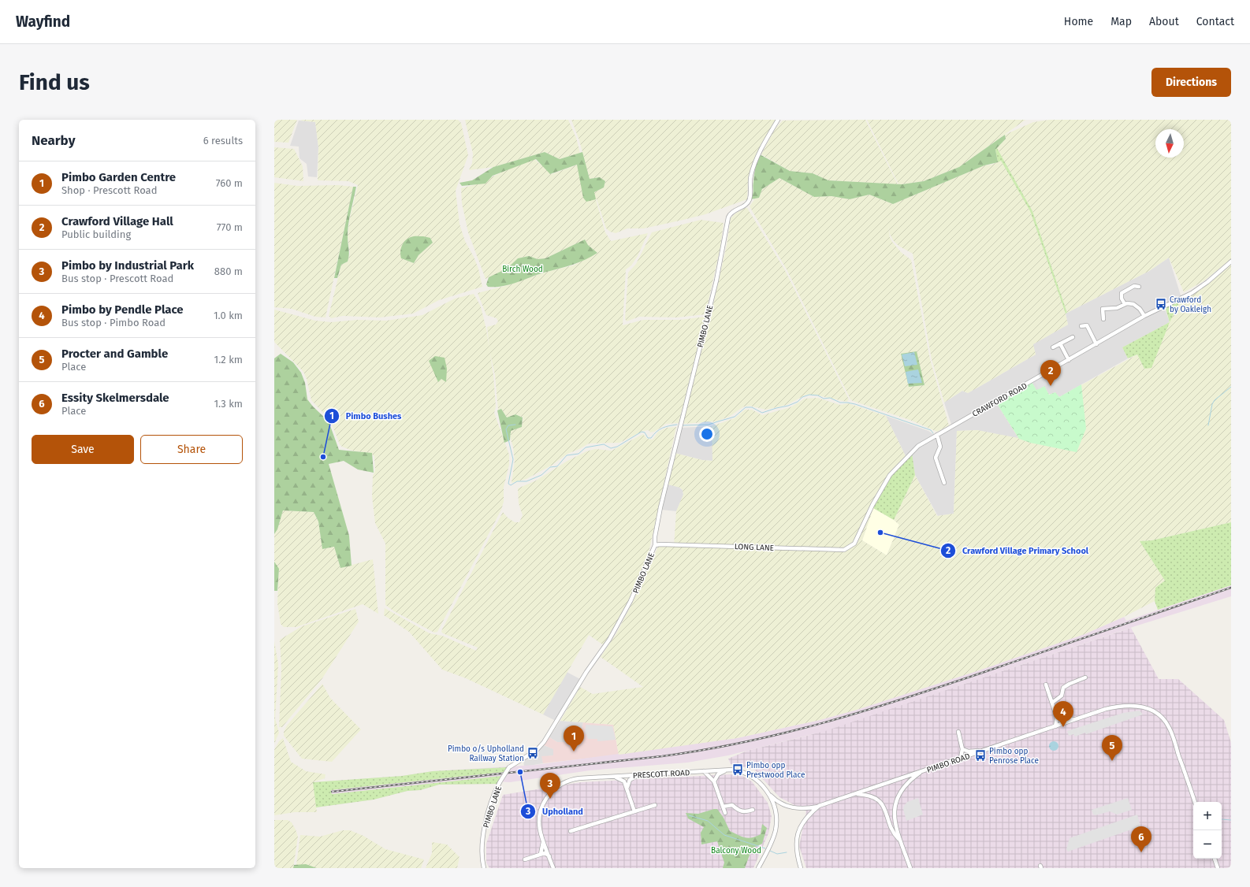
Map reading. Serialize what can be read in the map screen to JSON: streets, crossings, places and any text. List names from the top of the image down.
{
  "streets": {
    "street": [
      "PIMBO LANE",
      "CRAWFORD ROAD",
      "LONG LANE",
      "PIMBO ROAD",
      "PRESCOTT ROAD"
    ]
  },
  "crossings": [
    ["PIMBO LANE", "LONG LANE"],
    ["CRAWFORD ROAD", "LONG LANE"]
  ],
  "parks": ["Birch Wood", "Balcony Wood"],
  "places": {
    "bus stop": [
      "Crawford by Oakleigh",
      "Pimbo o/s Upholland Railway Station",
      "Pimbo opp Penrose Place",
      "Pimbo opp Prestwood Place"
    ],
    "other": ["Pimbo Bushes", "Crawford Village Primary School", "Upholland"]
  },
  "north": "bottom",
  "page": {
    "header": "Wayfind",
    "nav": [
      "Home",
      "Map",
      "About",
      "Contact"
    ],
    "buttons": [
      "Directions",
      ["Save", "Share"]
    ],
    "title": "Find us",
    "heading": ["Nearby", "6 results"],
    "list": [
      {
        "mark": "1",
        "name": "Pimbo Garden Centre",
        "note": "Shop · Prescott Road",
        "value": "760 m"
      },
      {
        "mark": "2",
        "name": "Crawford Village Hall",
        "note": "Public building",
        "value": "770 m"
      },
      {
        "mark": "3",
        "name": "Pimbo by Industrial Park",
        "note": "Bus stop · Prescott Road",
        "value": "880 m"
      },
      {
        "mark": "4",
        "name": "Pimbo by Pendle Place",
        "note": "Bus stop · Pimbo Road",
        "value": "1.0 km"
      },
      {
        "mark": "5",
        "name": "Procter and Gamble",
        "note": "Place",
        "value": "1.2 km"
      },
      {
        "mark": "6",
        "name": "Essity Skelmersdale",
        "note": "Place",
        "value": "1.3 km"
      }
    ],
    "pins": [
      "2",
      "4",
      "1",
      "5",
      "3",
      "6"
    ],
    "map_buttons": ["+", "−"]
  }
}
